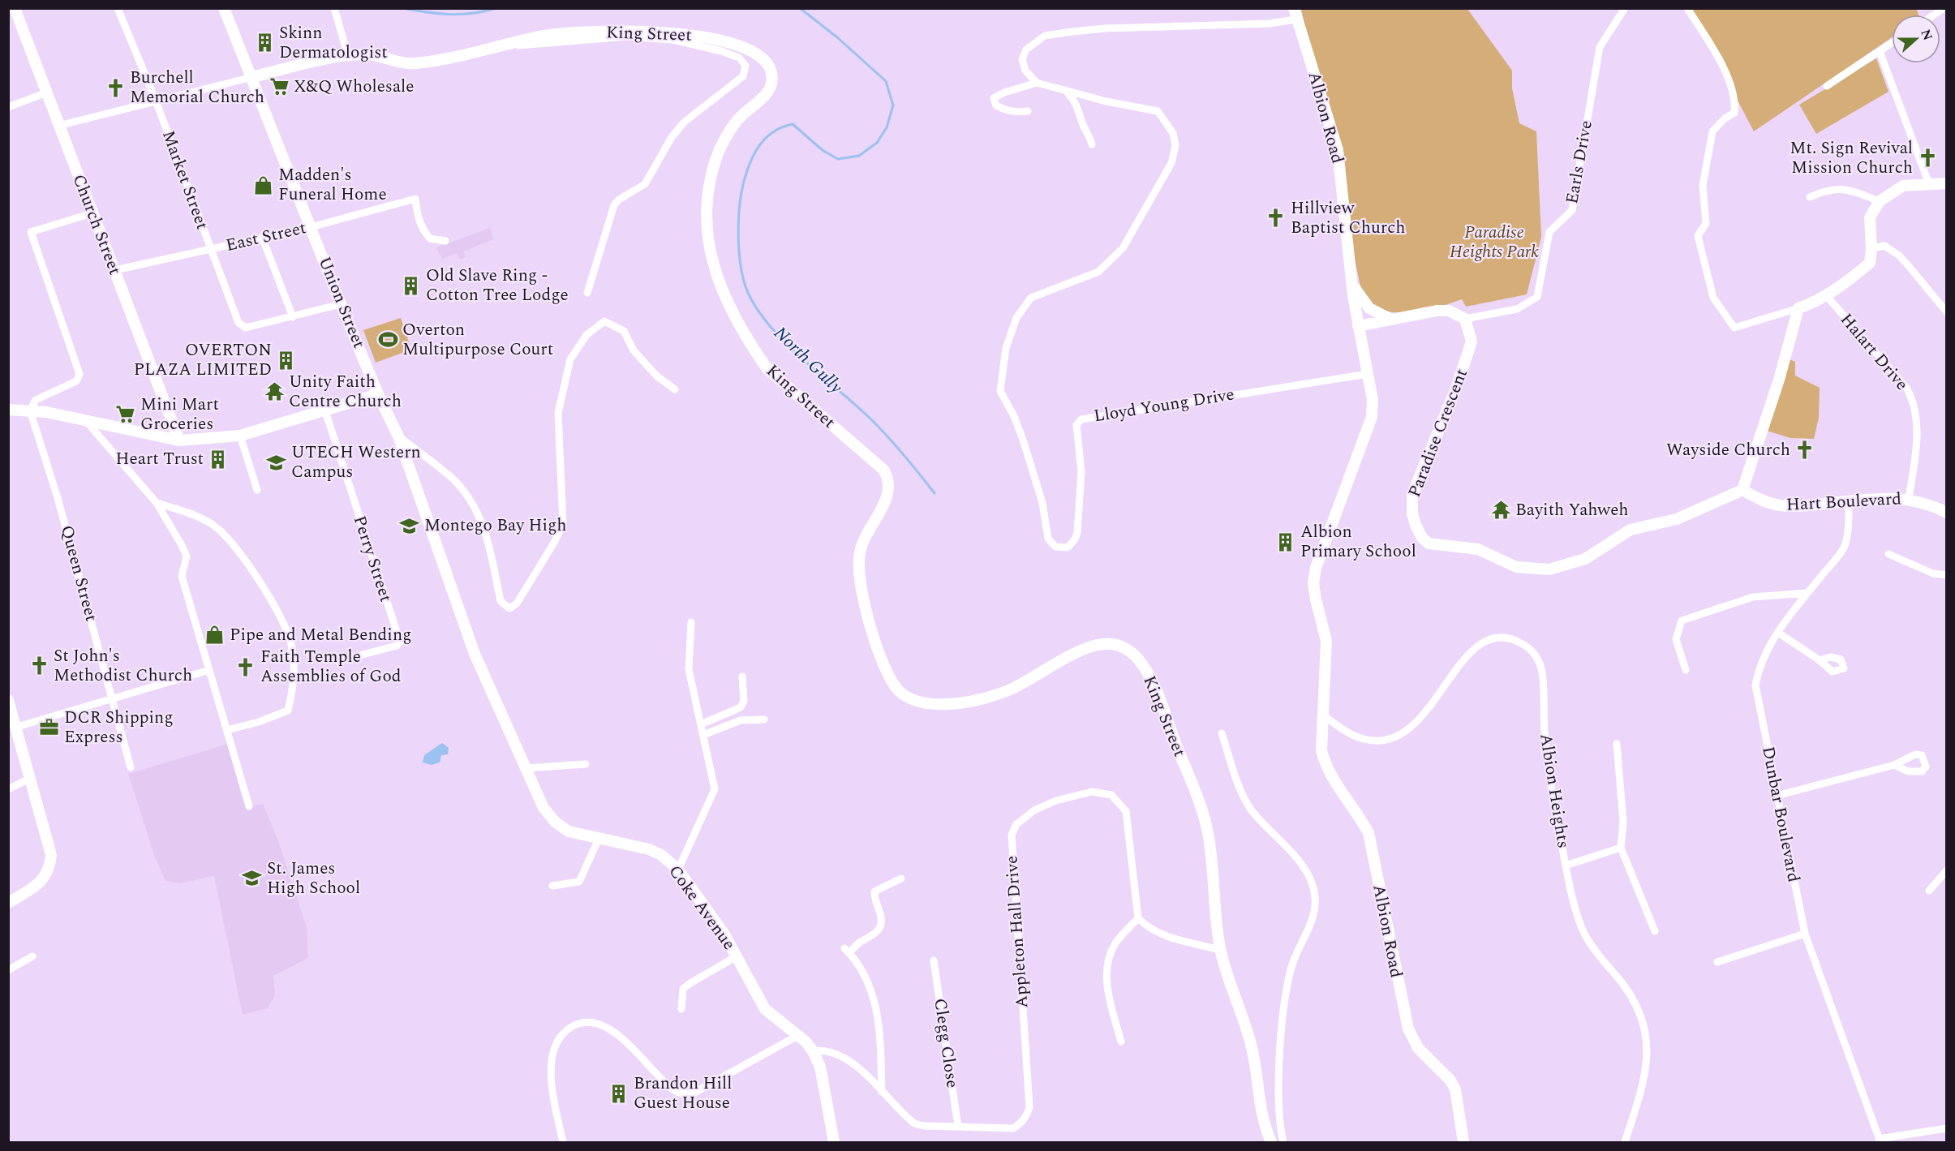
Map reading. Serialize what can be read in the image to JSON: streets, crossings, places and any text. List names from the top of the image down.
{
  "streets": {
    "street": [
      "King Street",
      "Albion Road",
      "Earls Drive",
      "Market Street",
      "Church Street",
      "East Street",
      "Union Street",
      "Halart Drive",
      "Lloyd Young Drive",
      "Paradise Crescent",
      "Hart Boulevard",
      "Perry Street",
      "Queen Street",
      "Albion Heights",
      "Dunbar Boulevard",
      "Coke Avenue",
      "Appleton Hall Drive",
      "Clegg Close"
    ]
  },
  "crossings": [
    ["King Street", "Market Street"],
    ["King Street", "Church Street"],
    ["King Street", "Union Street"],
    ["Albion Road", "Lloyd Young Drive"],
    ["Albion Road", "Albion Heights"],
    ["Earls Drive", "Paradise Crescent"],
    ["Market Street", "East Street"],
    ["Church Street", "East Street"],
    ["East Street", "Union Street"],
    ["Union Street", "Coke Avenue"],
    ["Halart Drive", "Hart Boulevard"],
    ["Paradise Crescent", "Hart Boulevard"],
    ["Hart Boulevard", "Dunbar Boulevard"],
    ["Coke Avenue", "Appleton Hall Drive"],
    ["Appleton Hall Drive", "Clegg Close"]
  ],
  "water": ["North Gully"],
  "parks": ["Paradise Heights Park"],
  "places": {
    "building": [
      "Skinn Dermatologist",
      "Old Slave Ring - Cotton Tree Lodge",
      "OVERTON PLAZA LIMITED",
      "Heart Trust",
      "Albion Primary School",
      "Brandon Hill Guest House"
    ],
    "supermarket": ["X&Q Wholesale", "Mini Mart Groceries"],
    "church": [
      "Burchell Memorial Church",
      "Mt. Sign Revival Mission Church",
      "Hillview Baptist Church",
      "Wayside Church",
      "St John's Methodist Church",
      "Faith Temple Assemblies of God"
    ],
    "shop": ["Madden's Funeral Home", "Pipe and Metal Bending"],
    "sports": ["Overton Multipurpose Court"],
    "temple": ["Unity Faith Centre Church", "Bayith Yahweh"],
    "school or university": ["UTECH Western Campus", "Montego Bay High", "St. James High School"],
    "office": ["DCR Shipping Express"]
  },
  "north": "right"
}
